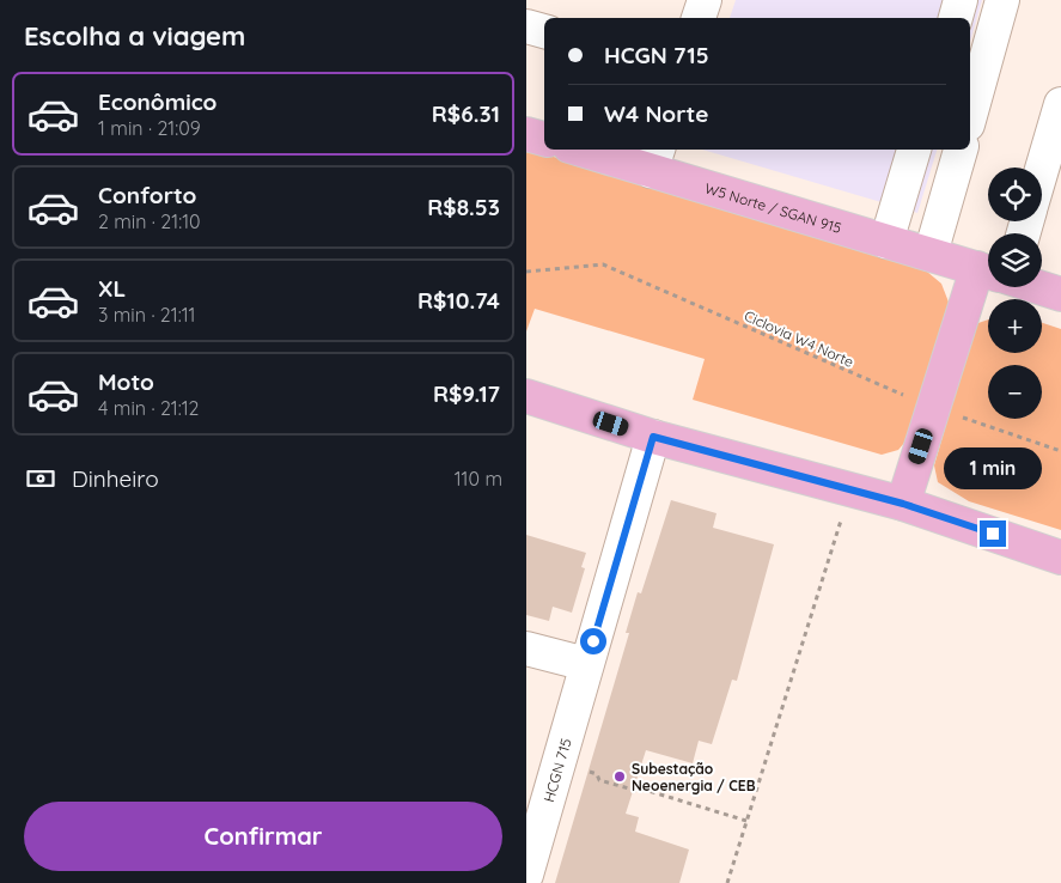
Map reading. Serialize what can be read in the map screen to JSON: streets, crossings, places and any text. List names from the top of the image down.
{
  "streets": {
    "main road": ["W5 Norte / SGAN 915"],
    "street": ["HCGN 715"],
    "path": ["Ciclovia W4 Norte"]
  },
  "places": ["Subestação Neoenergia / CEB"],
  "page": {
    "heading": "Escolha a viagem",
    "banner": ["HCGN 715", "W4 Norte"],
    "list": [
      {
        "name": "Econômico",
        "note": "1 min · 21:09",
        "value": "R$6.31"
      },
      {
        "name": "Conforto",
        "note": "2 min · 21:10",
        "value": "R$8.53"
      },
      {
        "name": "XL",
        "note": "3 min · 21:11",
        "value": "R$10.74"
      },
      {
        "name": "Moto",
        "note": "4 min · 21:12",
        "value": "R$9.17"
      }
    ],
    "map_buttons": ["+", "−"],
    "pay": ["Dinheiro", "110 m"],
    "bubble": "1 min",
    "buttons": "Confirmar"
  }
}
